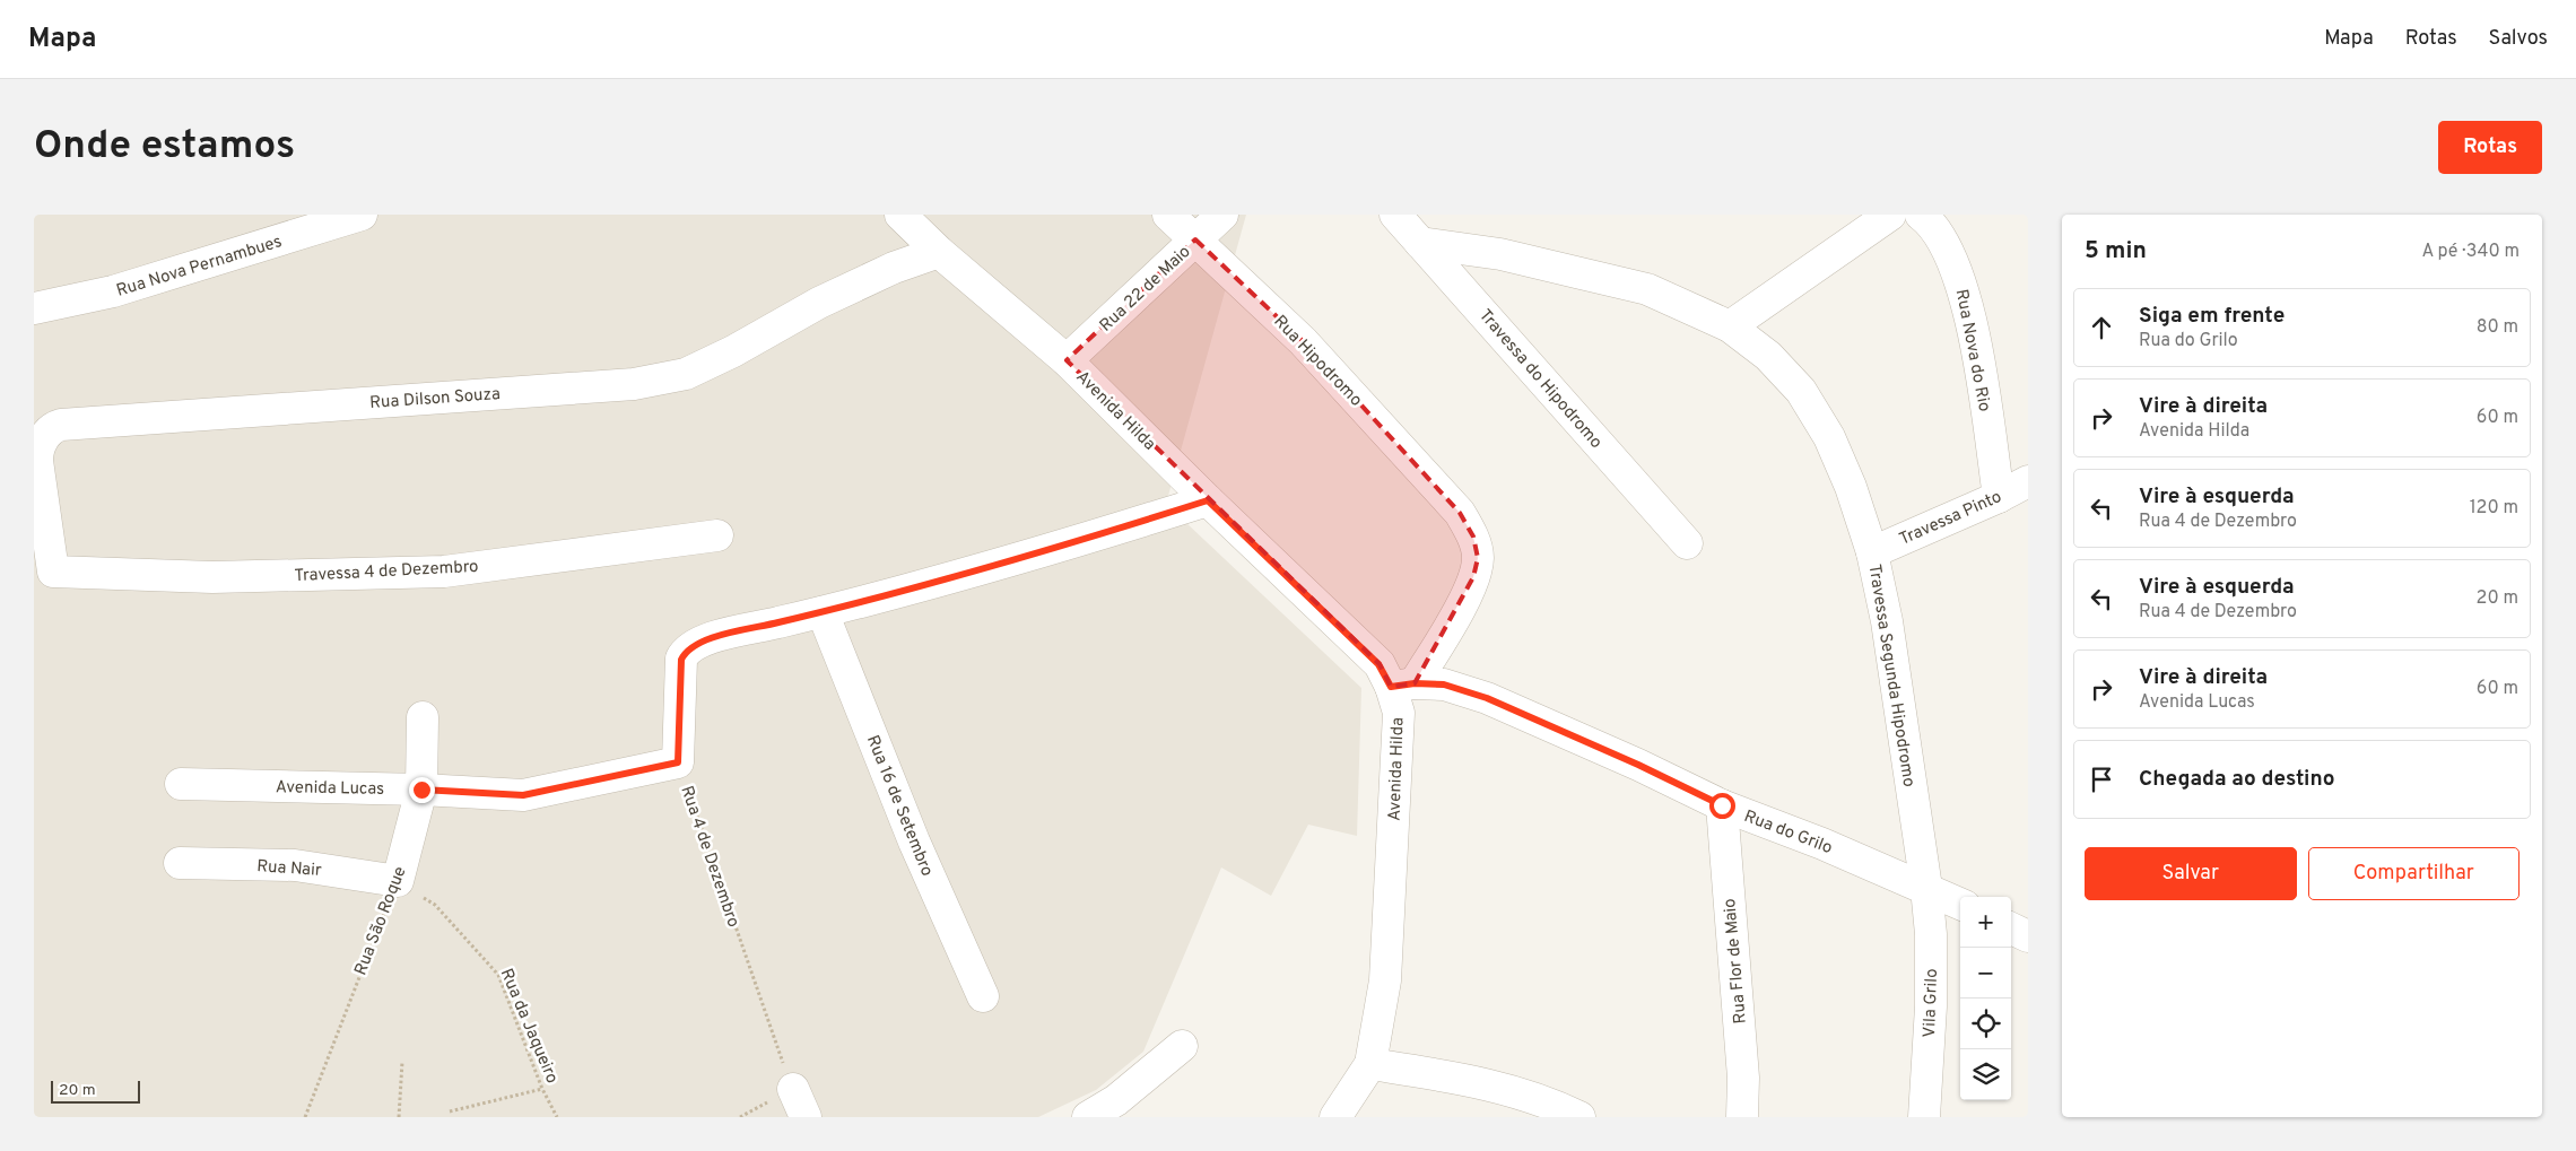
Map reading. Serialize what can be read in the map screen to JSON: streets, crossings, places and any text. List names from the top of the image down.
{
  "streets": {
    "street": [
      "Rua Nova Pernambues",
      "Rua 22 de Maio",
      "Rua Nova do Rio",
      "Rua Hipodromo",
      "Travessa do Hipodromo",
      "Rua Dilson Souza",
      "Avenida Hilda",
      "Travessa Pinto",
      "Travessa 4 de Dezembro",
      "Travessa Segunda Hipodromo",
      "Avenida Lucas",
      "Rua 16 de Setembro",
      "Rua do Grilo",
      "Rua 4 de Dezembro",
      "Rua Nair",
      "Rua São Roque",
      "Rua Flor de Maio",
      "Vila Grilo"
    ],
    "path": ["Rua da Jaqueiro"]
  },
  "crossings": [
    ["Rua 22 de Maio", "Rua Hipodromo"],
    ["Rua 22 de Maio", "Avenida Hilda"],
    ["Rua Nova do Rio", "Travessa Pinto"],
    ["Rua Hipodromo", "Avenida Hilda"],
    ["Rua Hipodromo", "Rua do Grilo"],
    ["Travessa do Hipodromo", "Travessa Segunda Hipodromo"],
    ["Rua Dilson Souza", "Avenida Hilda"],
    ["Rua Dilson Souza", "Travessa 4 de Dezembro"],
    ["Avenida Hilda", "Rua do Grilo"],
    ["Avenida Hilda", "Rua 4 de Dezembro"],
    ["Travessa Pinto", "Travessa Segunda Hipodromo"],
    ["Travessa Segunda Hipodromo", "Rua do Grilo"],
    ["Travessa Segunda Hipodromo", "Vila Grilo"],
    ["Avenida Lucas", "Rua 4 de Dezembro"],
    ["Avenida Lucas", "Rua São Roque"],
    ["Rua 16 de Setembro", "Rua 4 de Dezembro"],
    ["Rua do Grilo", "Rua Flor de Maio"],
    ["Rua do Grilo", "Vila Grilo"],
    ["Rua Nair", "Rua São Roque"],
    ["Rua Nair", "Rua da Jaqueiro"],
    ["Rua São Roque", "Rua da Jaqueiro"]
  ],
  "scale_bar": "20 m",
  "page": {
    "header": "Mapa",
    "nav": ["Mapa", "Rotas", "Salvos"],
    "buttons": [
      "Rotas",
      ["Salvar", "Compartilhar"]
    ],
    "title": "Onde estamos",
    "heading": ["5 min", "A pé · 340 m"],
    "list": [
      ["Siga em frente", "Rua do Grilo", "80 m"],
      ["Vire à direita", "Avenida Hilda", "60 m"],
      ["Vire à esquerda", "Rua 4 de Dezembro", "120 m"],
      ["Vire à esquerda", "Rua 4 de Dezembro", "20 m"],
      ["Vire à direita", "Avenida Lucas", "60 m"],
      "Chegada ao destino"
    ],
    "map_buttons": ["+", "−"],
    "scale": "20 m"
  }
}
